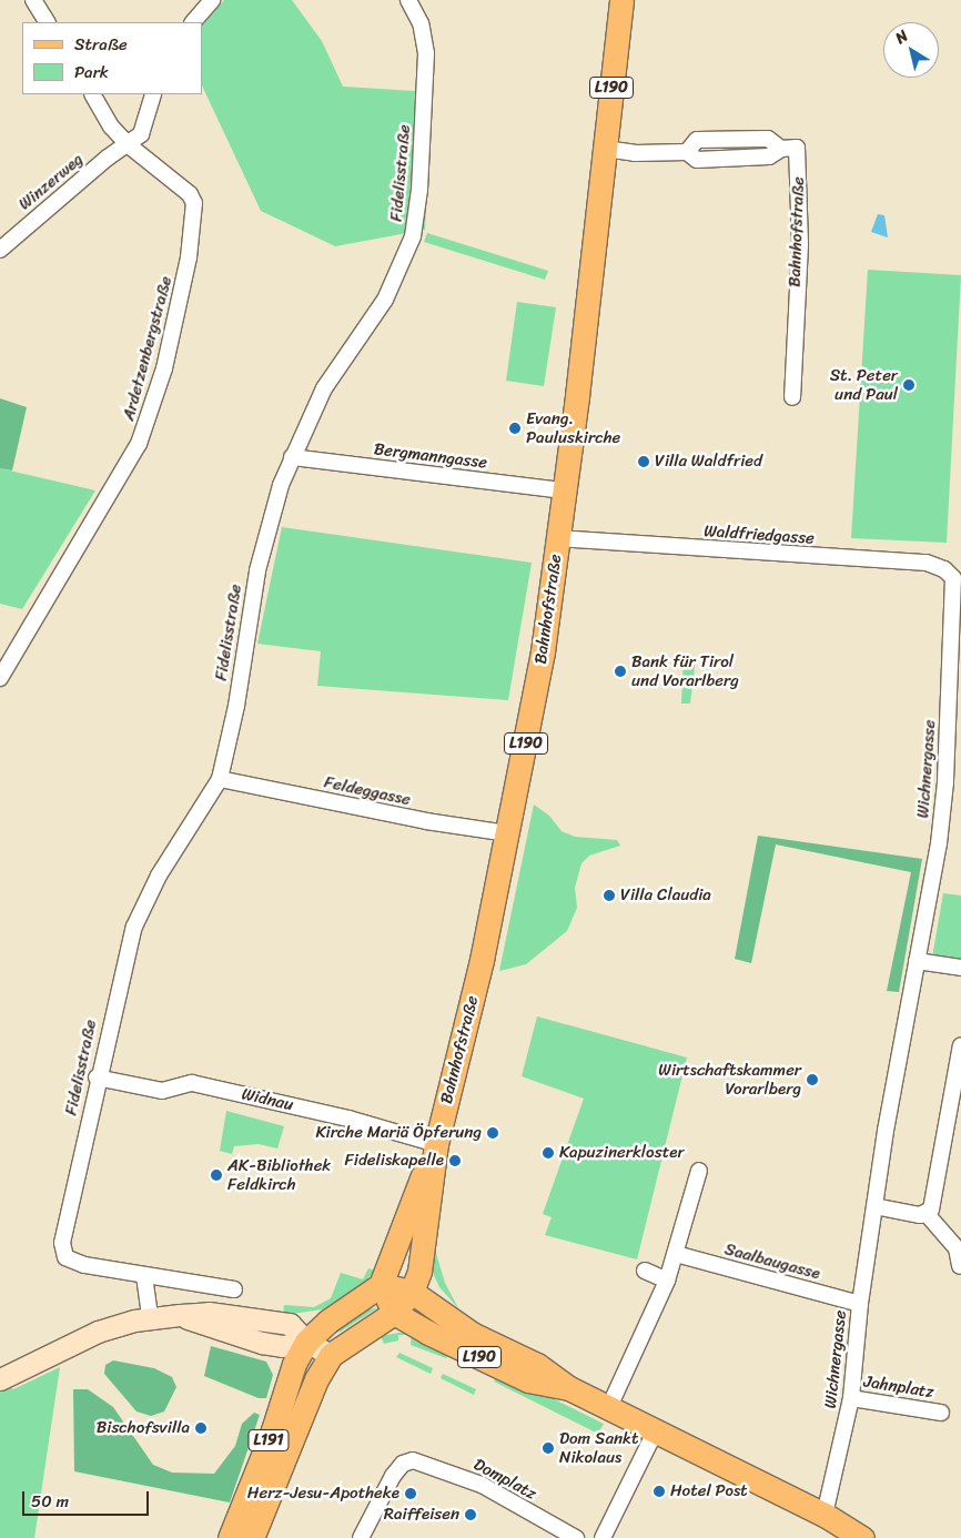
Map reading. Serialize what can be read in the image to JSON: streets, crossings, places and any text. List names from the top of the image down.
{
  "streets": {
    "main road": ["L190", "Bahnhofstraße", "L191"],
    "street": [
      "Fidelisstraße",
      "Winzerweg",
      "Ardetzenbergstraße",
      "Bergmanngasse",
      "Waldfriedgasse",
      "Wichnergasse",
      "Feldeggasse",
      "Widnau",
      "Saalbaugasse",
      "Jahnplatz",
      "Domplatz"
    ]
  },
  "crossings": [
    ["L190", "Bahnhofstraße"],
    ["L190", "Wichnergasse"],
    ["L190", "L191"],
    ["Fidelisstraße", "Bergmanngasse"],
    ["Fidelisstraße", "Feldeggasse"],
    ["Fidelisstraße", "Widnau"],
    ["Winzerweg", "Ardetzenbergstraße"],
    ["Bahnhofstraße", "Bergmanngasse"],
    ["Bahnhofstraße", "Waldfriedgasse"],
    ["Bahnhofstraße", "Feldeggasse"],
    ["Bahnhofstraße", "Widnau"],
    ["Bahnhofstraße", "L191"],
    ["Waldfriedgasse", "Wichnergasse"],
    ["Wichnergasse", "Saalbaugasse"],
    ["Wichnergasse", "Jahnplatz"]
  ],
  "places": [
    "St. Peter und Paul",
    "Evang. Pauluskirche",
    "Villa Waldfried",
    "Bank für Tirol und Vorarlberg",
    "Villa Claudia",
    "Wirtschaftskammer Vorarlberg",
    "Kirche Mariä Öpferung",
    "Kapuzinerkloster",
    "Fideliskapelle",
    "AK-Bibliothek Feldkirch",
    "Bischofsvilla",
    "Dom Sankt Nikolaus",
    "Hotel Post",
    "Herz-Jesu-Apotheke",
    "Raiffeisen"
  ],
  "legend": ["Straße", "Park"],
  "scale_bar": "50 m",
  "north": "top left"
}
